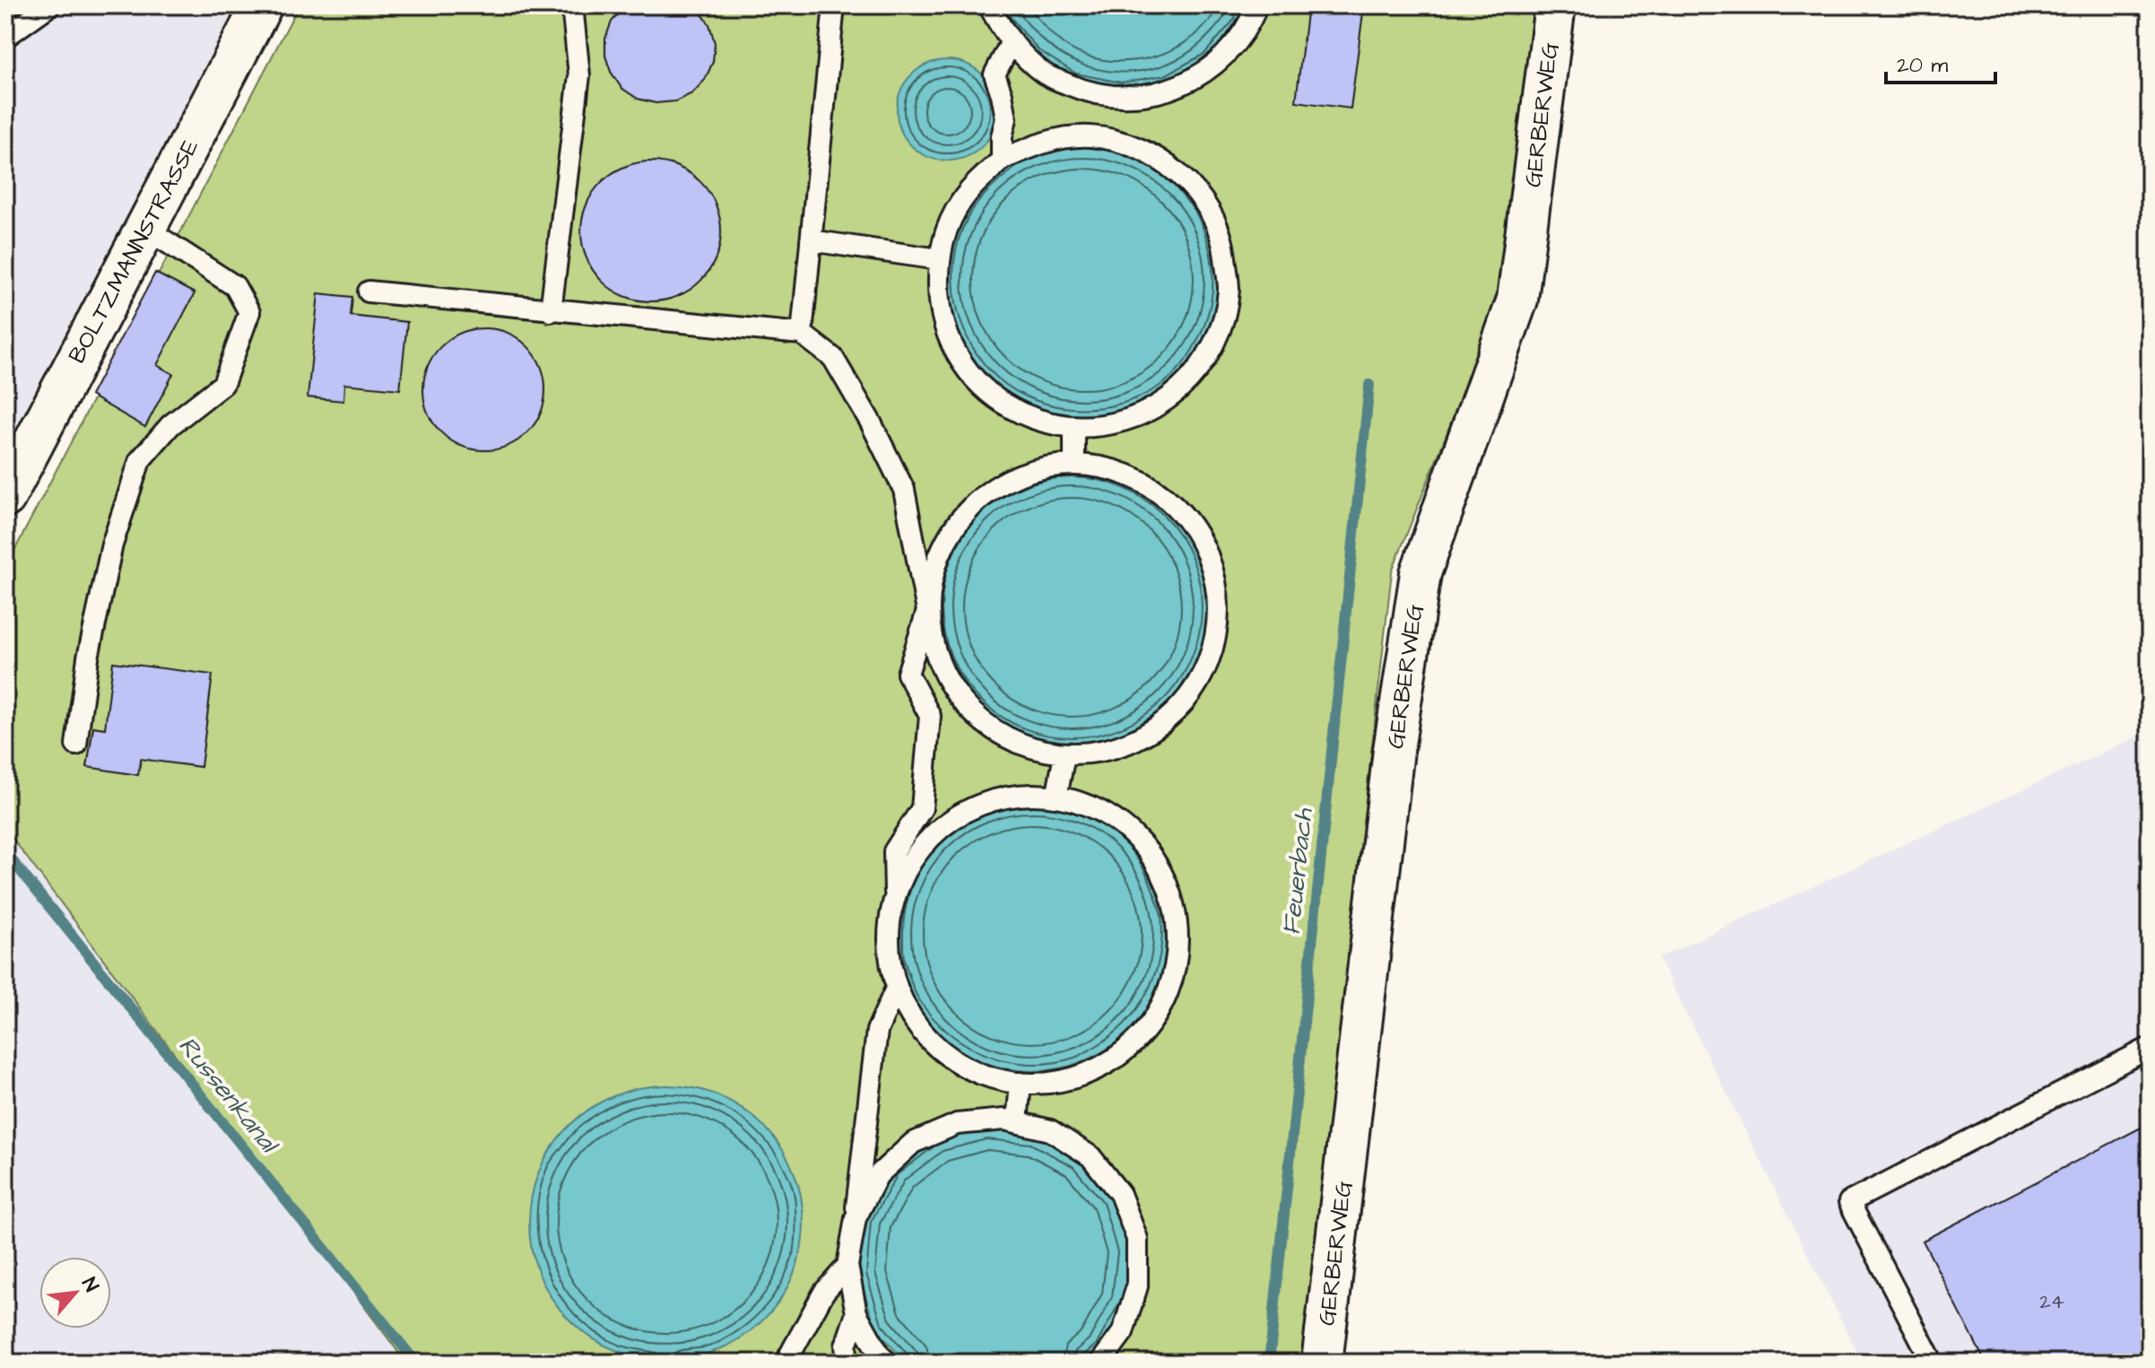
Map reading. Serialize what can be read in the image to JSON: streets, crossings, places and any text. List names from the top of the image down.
{
  "streets": {
    "street": ["GERBERWEG", "BOLTZMANNSTRASSE"]
  },
  "water": ["Feuerbach", "Russenkanal"],
  "house_numbers": ["24"],
  "scale_bar": "20 m",
  "north": "top right"
}
